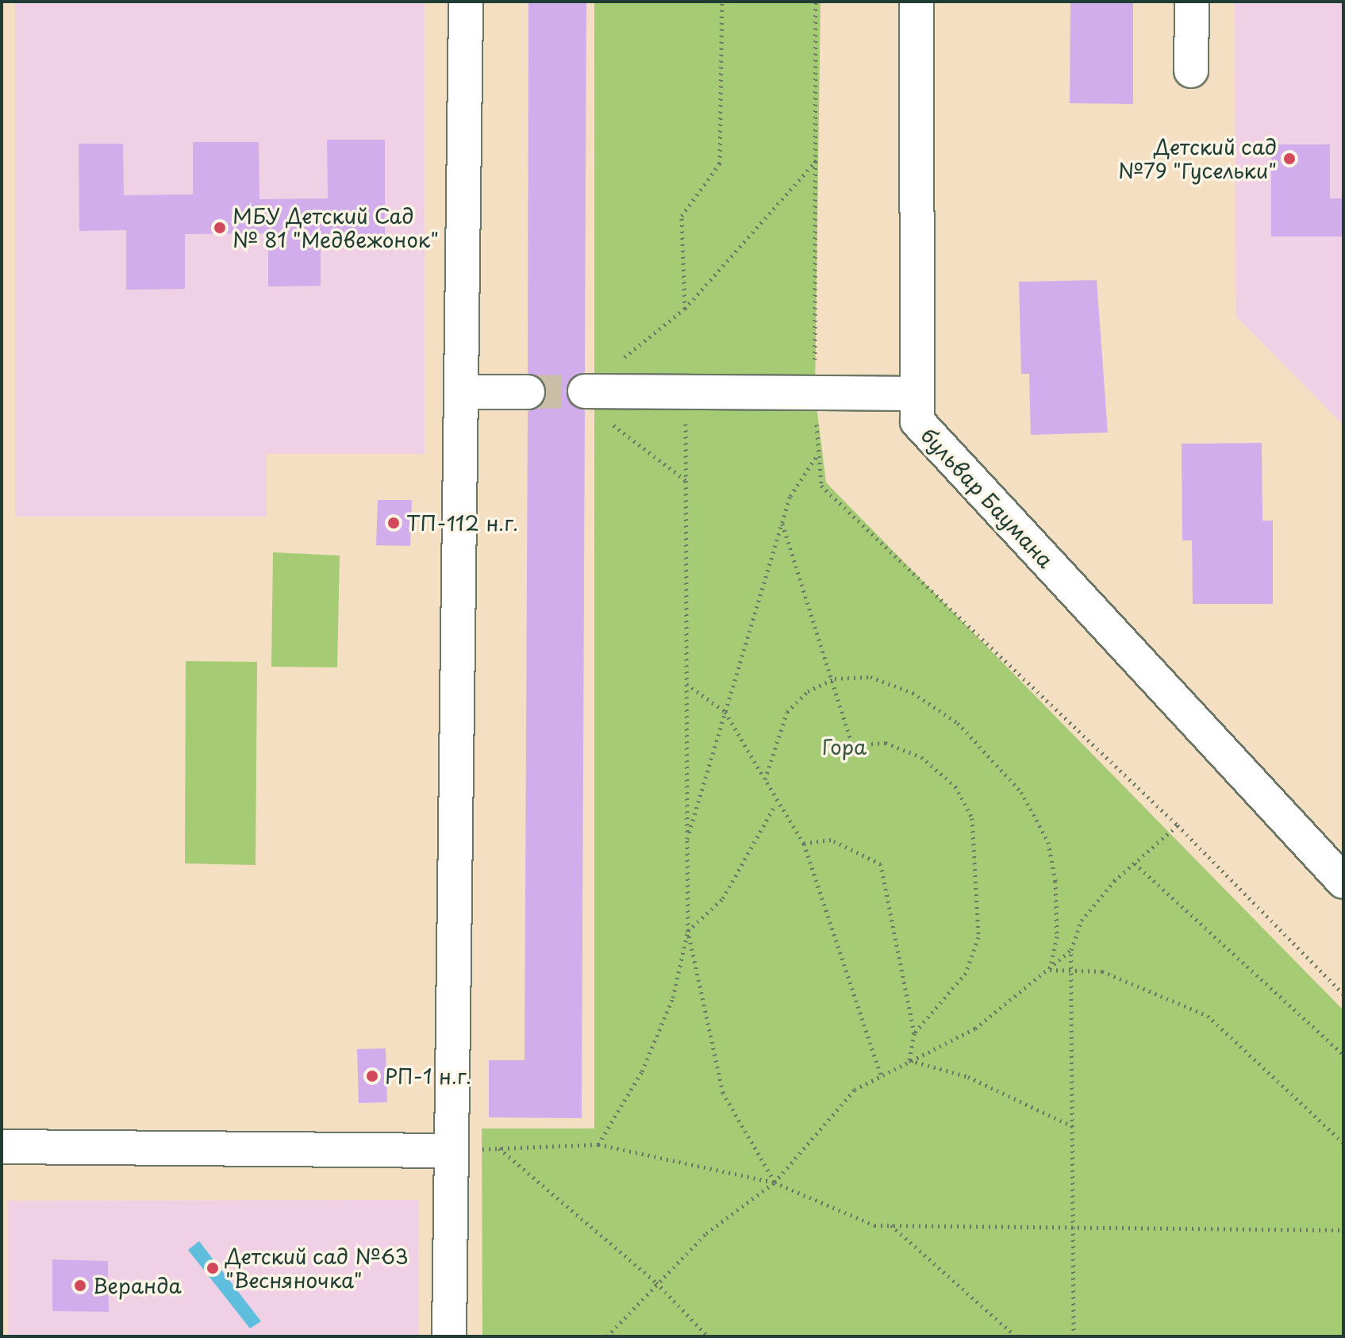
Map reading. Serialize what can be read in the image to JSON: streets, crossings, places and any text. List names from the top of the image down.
{
  "streets": {
    "street": ["бульвар Баумана"]
  },
  "parks": ["Гора"],
  "places": [
    "Детский сад №79 \"Гусельки\"",
    "МБУ Детский Сад № 81 \"Медвежонок\"",
    "ТП-112 н.г.",
    "РП-1 н.г.",
    "Детский сад №63 \"Весняночка\"",
    "Веранда"
  ]
}
